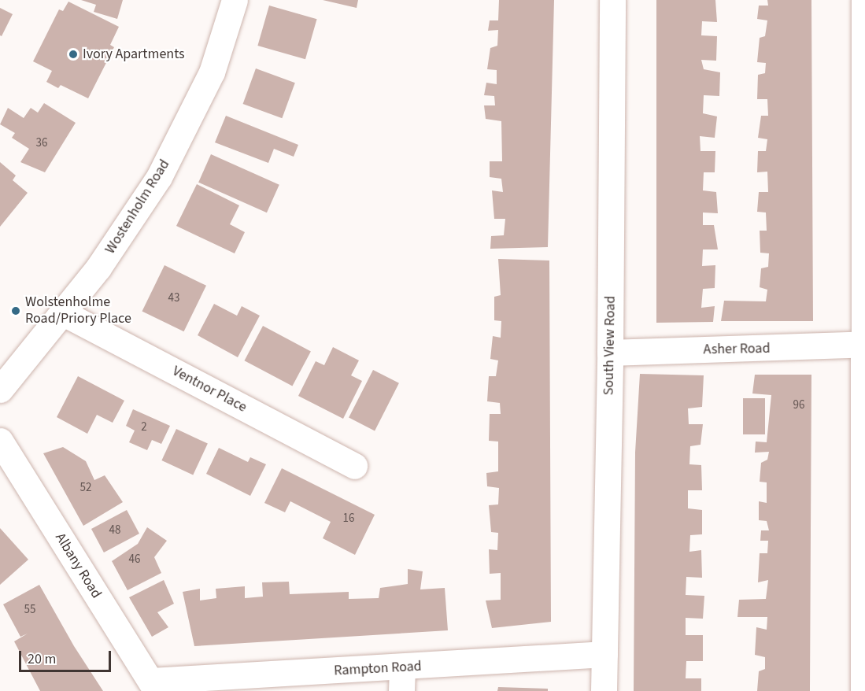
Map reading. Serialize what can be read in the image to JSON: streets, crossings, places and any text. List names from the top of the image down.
{
  "streets": {
    "street": [
      "Wostenholm Road",
      "South View Road",
      "Asher Road",
      "Ventnor Place",
      "Albany Road",
      "Rampton Road"
    ]
  },
  "crossings": [
    ["Wostenholm Road", "Ventnor Place"],
    ["South View Road", "Asher Road"],
    ["South View Road", "Rampton Road"],
    ["Albany Road", "Rampton Road"]
  ],
  "places": ["Ivory Apartments", "Wolstenholme Road/Priory Place"],
  "house_numbers": [
    "36",
    "43",
    "96",
    "2",
    "52",
    "16",
    "48",
    "46",
    "55"
  ],
  "scale_bar": "20 m"
}
